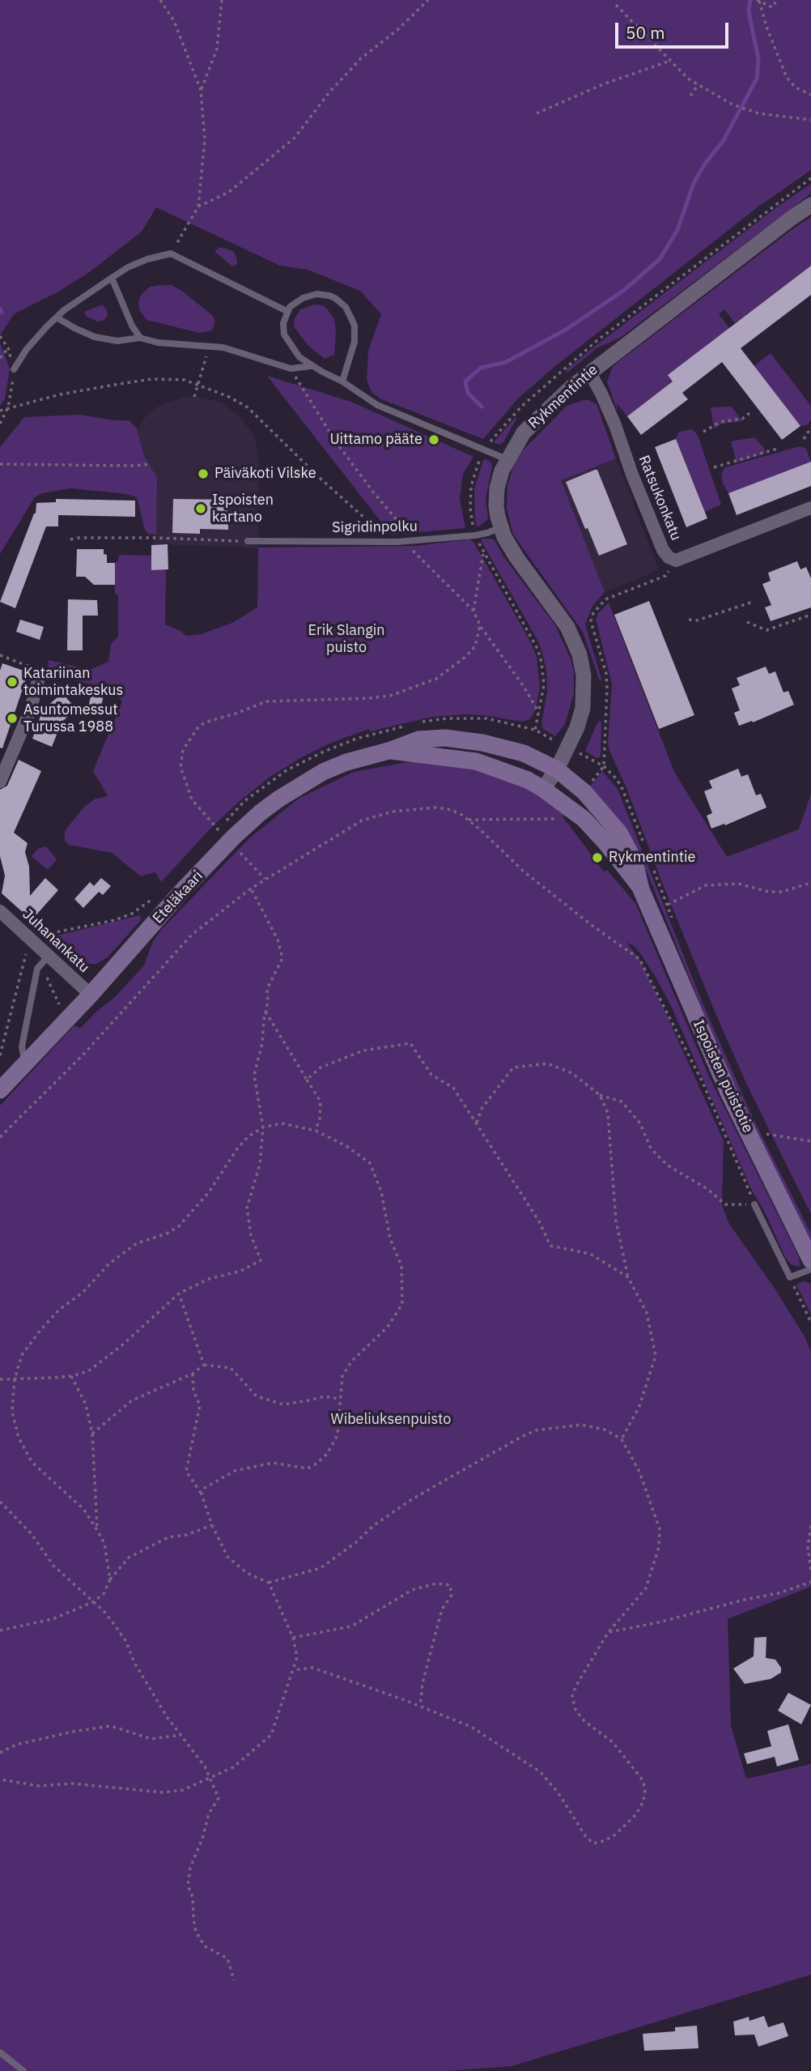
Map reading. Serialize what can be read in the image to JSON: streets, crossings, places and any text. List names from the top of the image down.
{
  "streets": {
    "main road": ["Eteläkaari", "Ispoisten puistotie"],
    "street": ["Rykmentintie", "Ratsukonkatu", "Juhanankatu"],
    "lane": ["Sigridinpolku"]
  },
  "crossings": [
    ["Rykmentintie", "Ratsukonkatu"],
    ["Rykmentintie", "Sigridinpolku"],
    ["Rykmentintie", "Eteläkaari"],
    ["Rykmentintie", "Ispoisten puistotie"],
    ["Eteläkaari", "Juhanankatu"],
    ["Eteläkaari", "Ispoisten puistotie"]
  ],
  "parks": ["Erik Slangin puisto", "Wibeliuksenpuisto"],
  "places": [
    "Uittamo pääte",
    "Päiväkoti Vilske",
    "Ispoisten kartano",
    "Katariinan toimintakeskus",
    "Asuntomessut Turussa 1988",
    "Rykmentintie"
  ],
  "scale_bar": "50 m"
}
